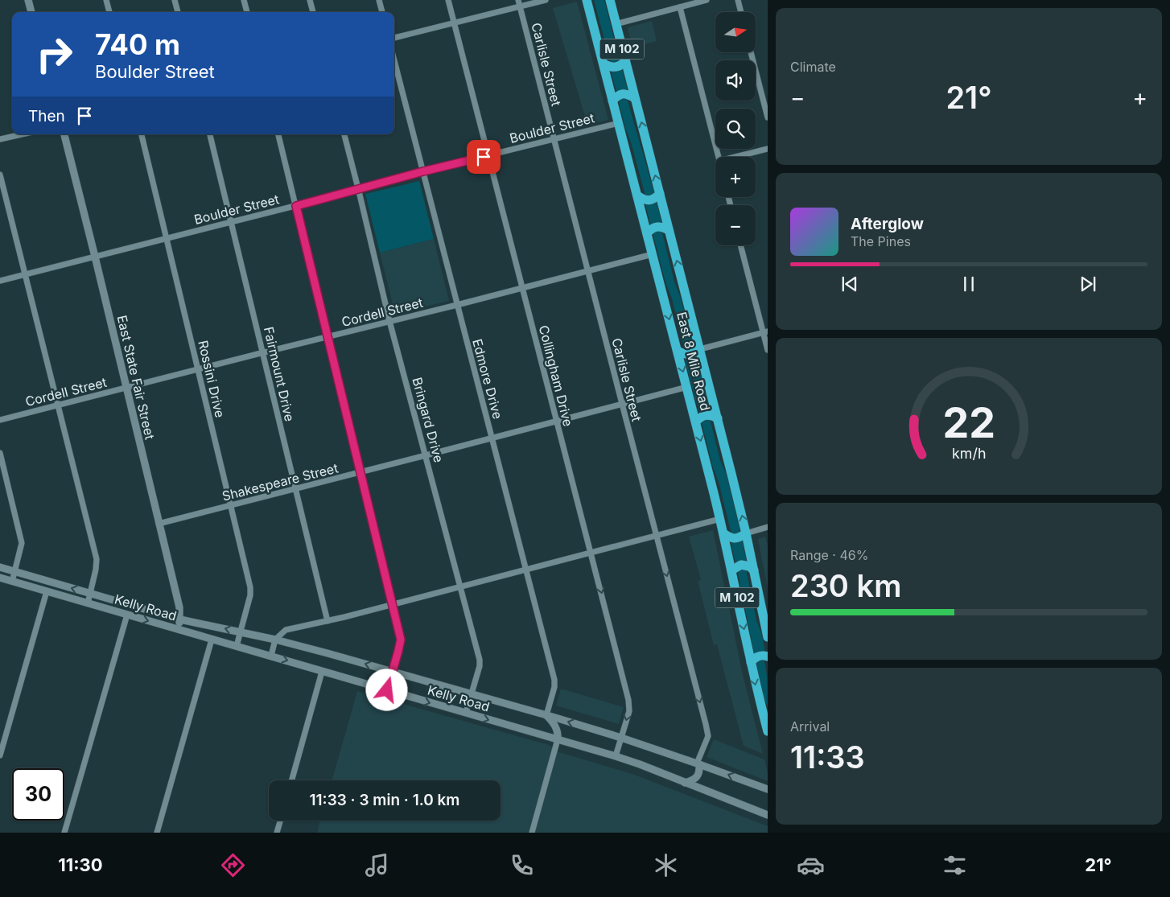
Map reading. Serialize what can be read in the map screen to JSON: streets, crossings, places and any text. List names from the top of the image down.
{
  "streets": {
    "highway": ["M 102", "East 8 Mile Road"],
    "street": [
      "Carlisle Street",
      "Boulder Street",
      "Cordell Street",
      "Fairmount Drive",
      "Collingham Drive",
      "East State Fair Street",
      "Rossini Drive",
      "Edmore Drive",
      "Bringard Drive",
      "Shakespeare Street",
      "Kelly Road"
    ]
  },
  "crossings": [
    ["Carlisle Street", "Boulder Street"],
    ["Carlisle Street", "Cordell Street"],
    ["Carlisle Street", "Shakespeare Street"],
    ["Carlisle Street", "Kelly Road"],
    ["Boulder Street", "East 8 Mile Road"],
    ["Boulder Street", "Fairmount Drive"],
    ["Boulder Street", "Collingham Drive"],
    ["Boulder Street", "East State Fair Street"],
    ["Boulder Street", "Rossini Drive"],
    ["Boulder Street", "Edmore Drive"],
    ["Boulder Street", "Bringard Drive"],
    ["Cordell Street", "East 8 Mile Road"],
    ["Cordell Street", "Fairmount Drive"],
    ["Cordell Street", "Collingham Drive"],
    ["Cordell Street", "East State Fair Street"],
    ["Cordell Street", "Rossini Drive"],
    ["Cordell Street", "Edmore Drive"],
    ["Cordell Street", "Bringard Drive"],
    ["East 8 Mile Road", "Shakespeare Street"],
    ["Fairmount Drive", "Shakespeare Street"],
    ["Collingham Drive", "Shakespeare Street"],
    ["Collingham Drive", "Kelly Road"],
    ["East State Fair Street", "Shakespeare Street"],
    ["East State Fair Street", "Kelly Road"],
    ["Rossini Drive", "Shakespeare Street"],
    ["Rossini Drive", "Kelly Road"],
    ["Edmore Drive", "Shakespeare Street"],
    ["Edmore Drive", "Kelly Road"],
    ["Bringard Drive", "Shakespeare Street"],
    ["Bringard Drive", "Kelly Road"]
  ],
  "north": "right",
  "page": {
    "tile": [
      "Climate",
      ["Range · 46%", "230 km"],
      ["Arrival", "11:33"]
    ],
    "map_buttons": ["+", "−"],
    "turn": ["740 m", "Boulder Street"],
    "heat": ["−", "21°", "+"],
    "then": "Then",
    "song": ["Afterglow", "The Pines"],
    "limit": "30",
    "trip": "11:33 · 3 min · 1.0 km",
    "tabs": ["11:30", "21°"],
    "gauge": ["22", "km/h"]
  }
}
